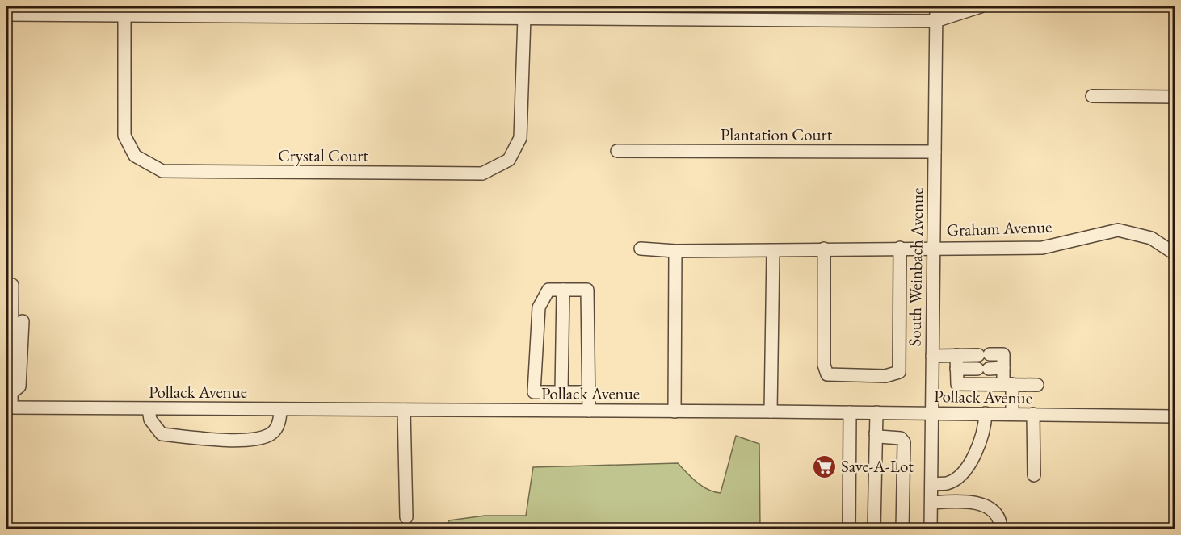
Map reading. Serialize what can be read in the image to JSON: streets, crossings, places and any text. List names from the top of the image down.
{
  "streets": {
    "street": [
      "Plantation Court",
      "Crystal Court",
      "Graham Avenue",
      "South Weinbach Avenue",
      "Pollack Avenue"
    ]
  },
  "crossings": [
    ["Plantation Court", "South Weinbach Avenue"],
    ["Graham Avenue", "South Weinbach Avenue"],
    ["South Weinbach Avenue", "Pollack Avenue"]
  ],
  "places": {
    "supermarket": ["Save-A-Lot"]
  }
}
